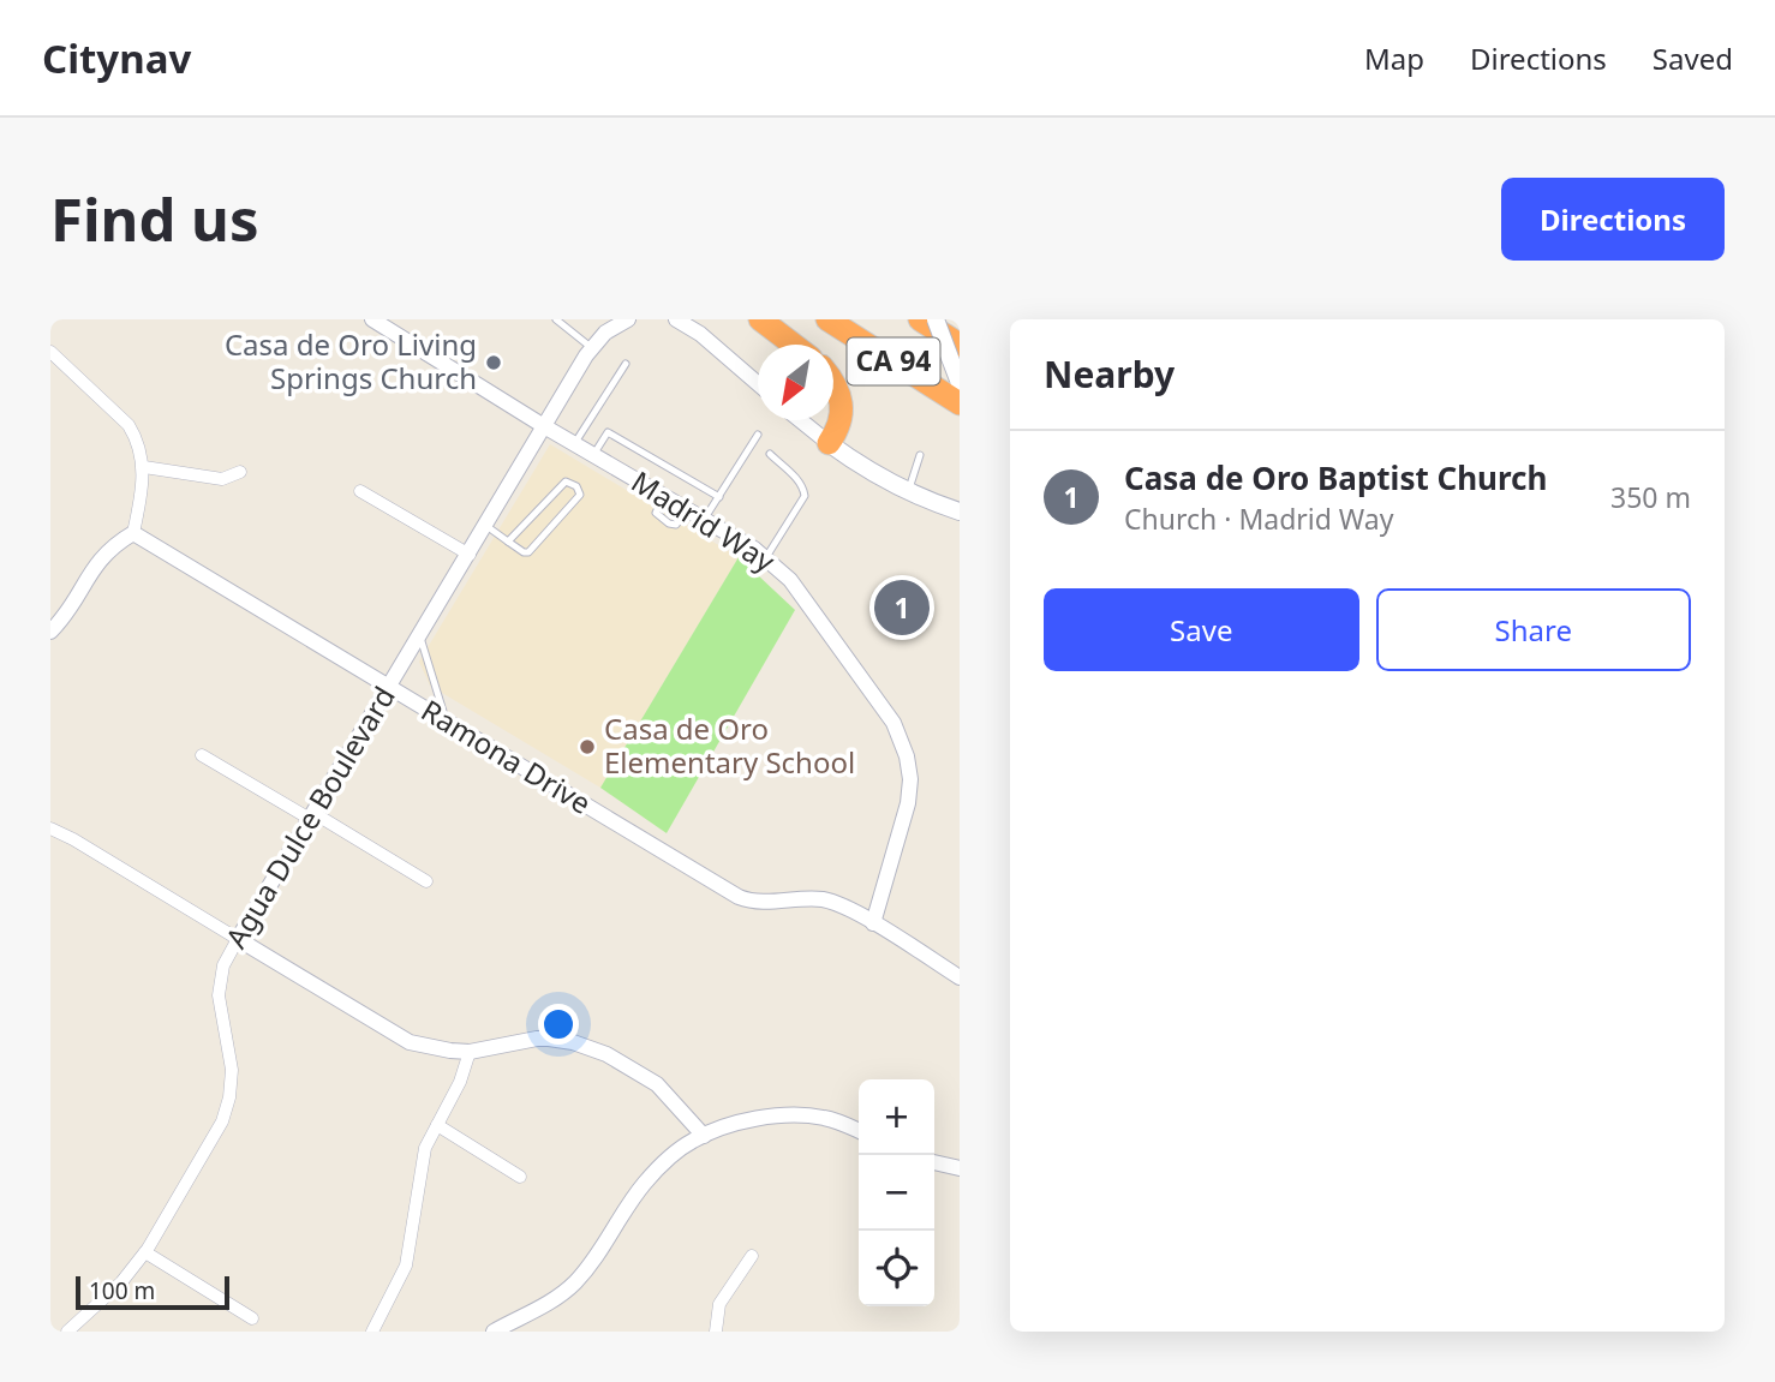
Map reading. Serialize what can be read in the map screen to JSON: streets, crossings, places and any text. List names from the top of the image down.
{
  "streets": {
    "highway": ["CA 94"],
    "street": ["Madrid Way", "Ramona Drive", "Agua Dulce Boulevard"]
  },
  "crossings": [
    ["Madrid Way", "Ramona Drive"],
    ["Madrid Way", "Agua Dulce Boulevard"],
    ["Ramona Drive", "Agua Dulce Boulevard"]
  ],
  "places": ["Casa de Oro Living Springs Church", "Casa de Oro Elementary School"],
  "scale_bar": "100 m",
  "north": "bottom left",
  "page": {
    "header": "Citynav",
    "nav": ["Map", "Directions", "Saved"],
    "buttons": [
      "Directions",
      ["Save", "Share"]
    ],
    "title": "Find us",
    "heading": "Nearby",
    "list": [
      {
        "mark": "1",
        "name": "Casa de Oro Baptist Church",
        "note": "Church · Madrid Way",
        "value": "350 m"
      }
    ],
    "pins": "1",
    "map_buttons": ["+", "−"],
    "scale": "100 m"
  }
}
